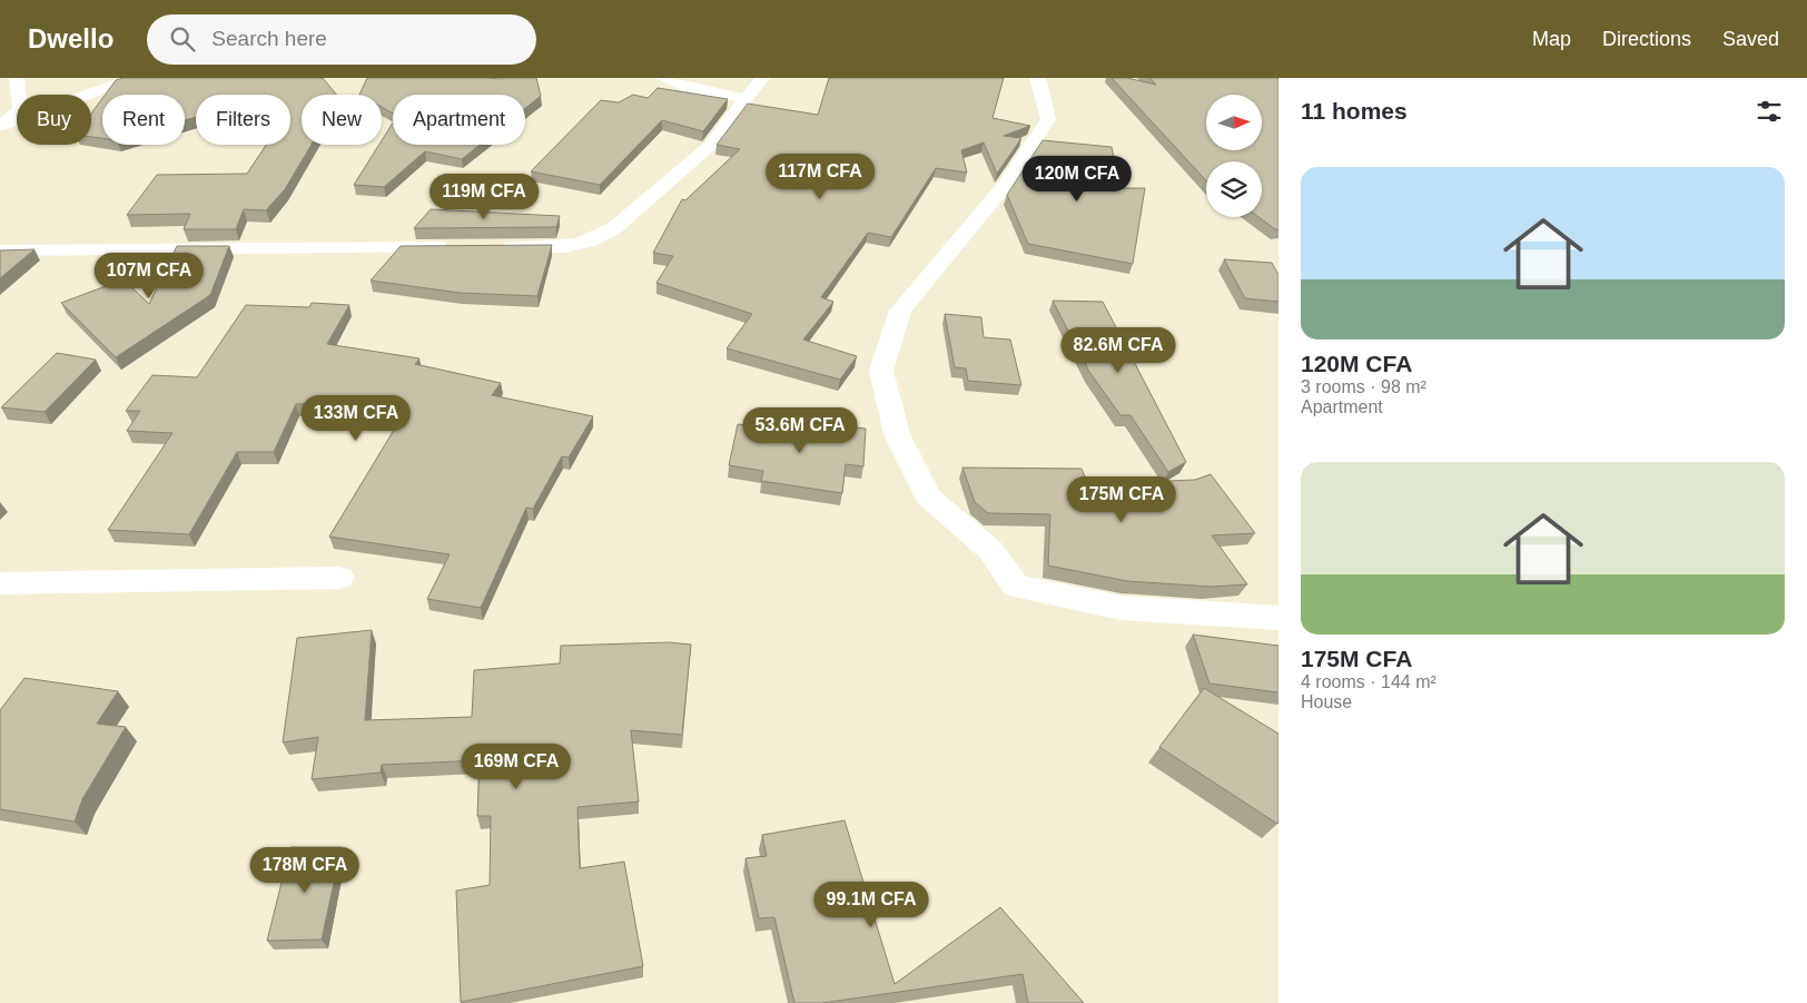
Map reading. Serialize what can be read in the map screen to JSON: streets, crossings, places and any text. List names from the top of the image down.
{
  "north": "right",
  "page": {
    "header": "Dwello",
    "search": "Search here",
    "nav": ["Map", "Directions", "Saved"],
    "heading": "11 homes",
    "chip": [
      "Buy",
      "Rent",
      "Filters",
      "New",
      "Apartment"
    ],
    "list": [
      {
        "name": "120M CFA",
        "note": "3 rooms · 98 m² · Apartment"
      },
      {
        "name": "175M CFA",
        "note": "4 rooms · 144 m² · House"
      }
    ],
    "price": [
      "117M CFA",
      "120M CFA",
      "119M CFA",
      "107M CFA",
      "82.6M CFA",
      "133M CFA",
      "53.6M CFA",
      "175M CFA",
      "169M CFA",
      "178M CFA",
      "99.1M CFA"
    ]
  }
}
